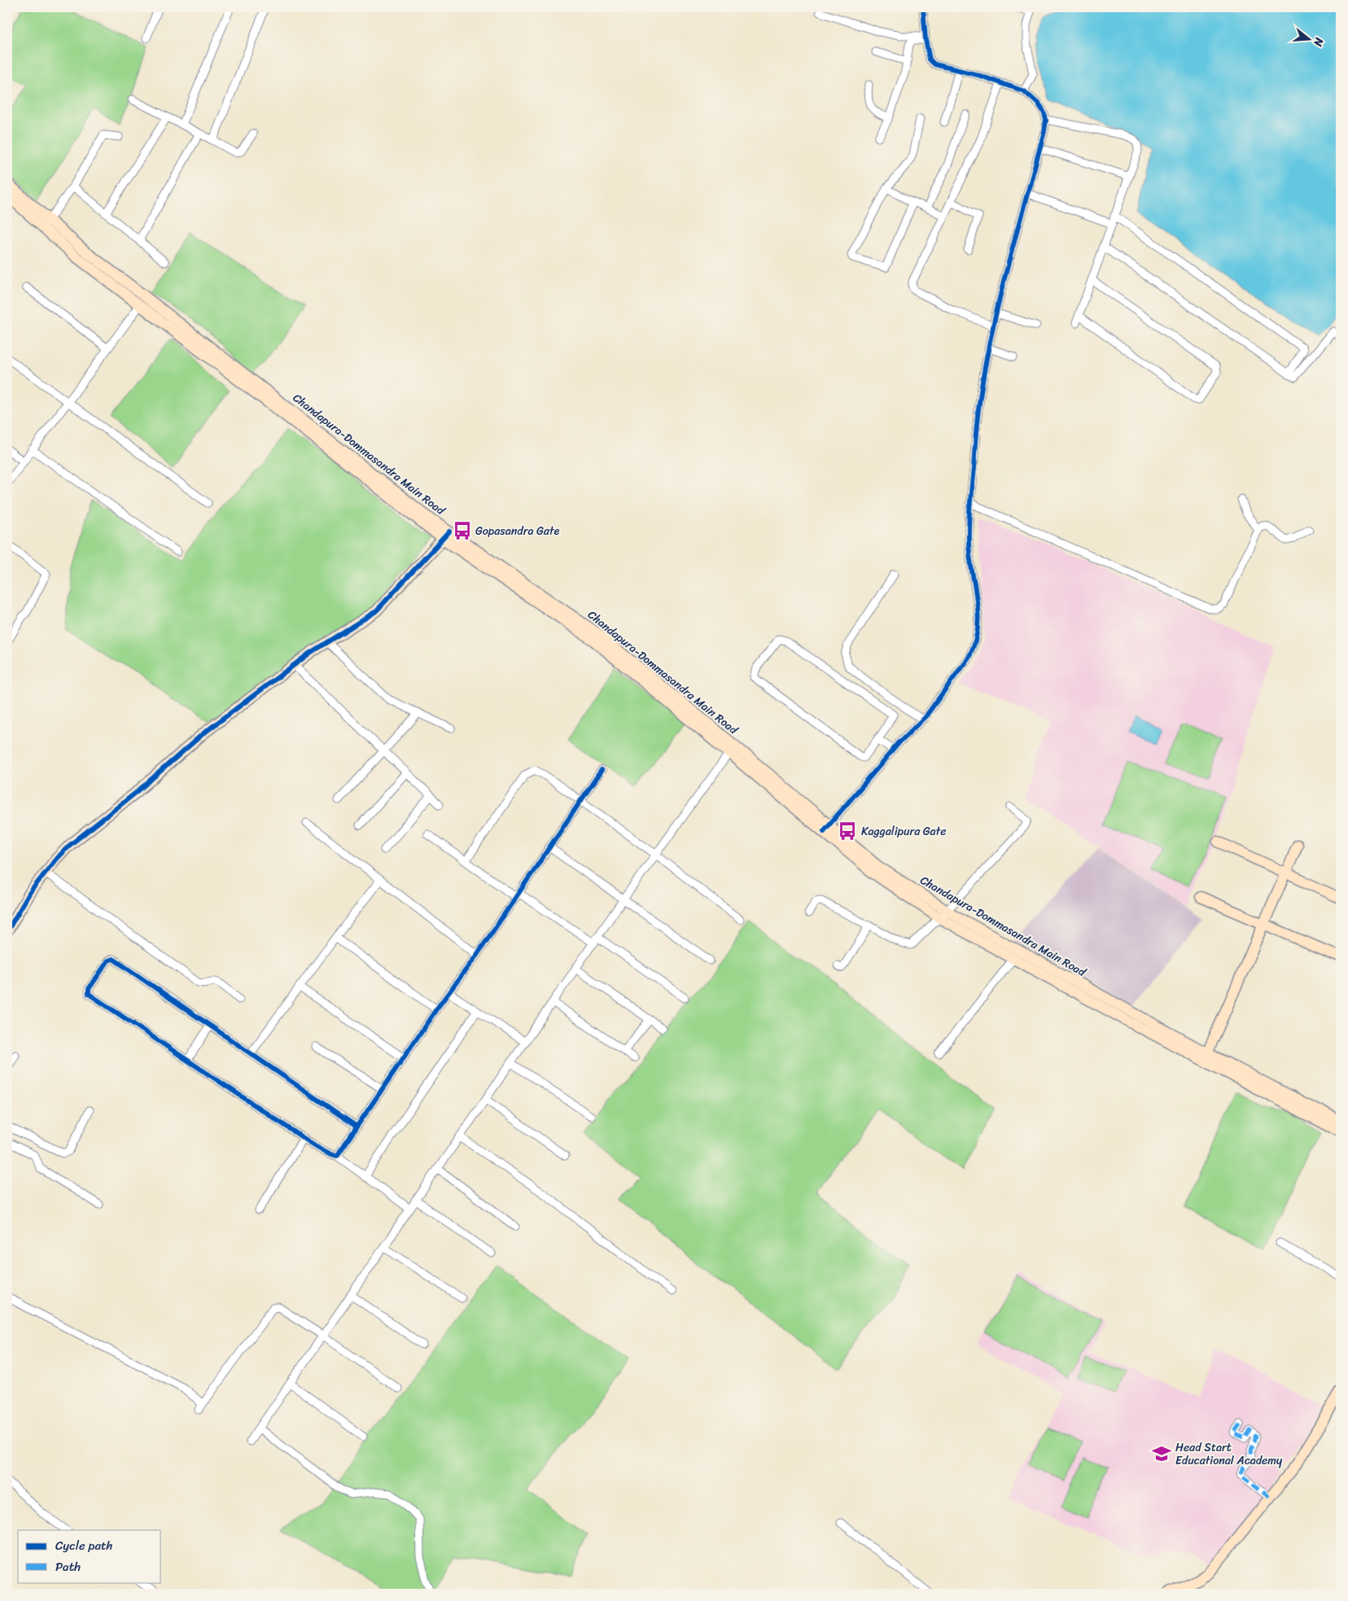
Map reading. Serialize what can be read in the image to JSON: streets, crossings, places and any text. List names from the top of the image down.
{
  "streets": {
    "main road": ["Chandapura-Dommasandra Main Road"]
  },
  "places": {
    "bus stop": ["Gopasandra Gate", "Kaggalipura Gate"],
    "school or university": ["Head Start Educational Academy"]
  },
  "legend": ["Cycle path", "Path"],
  "north": "right"
}
